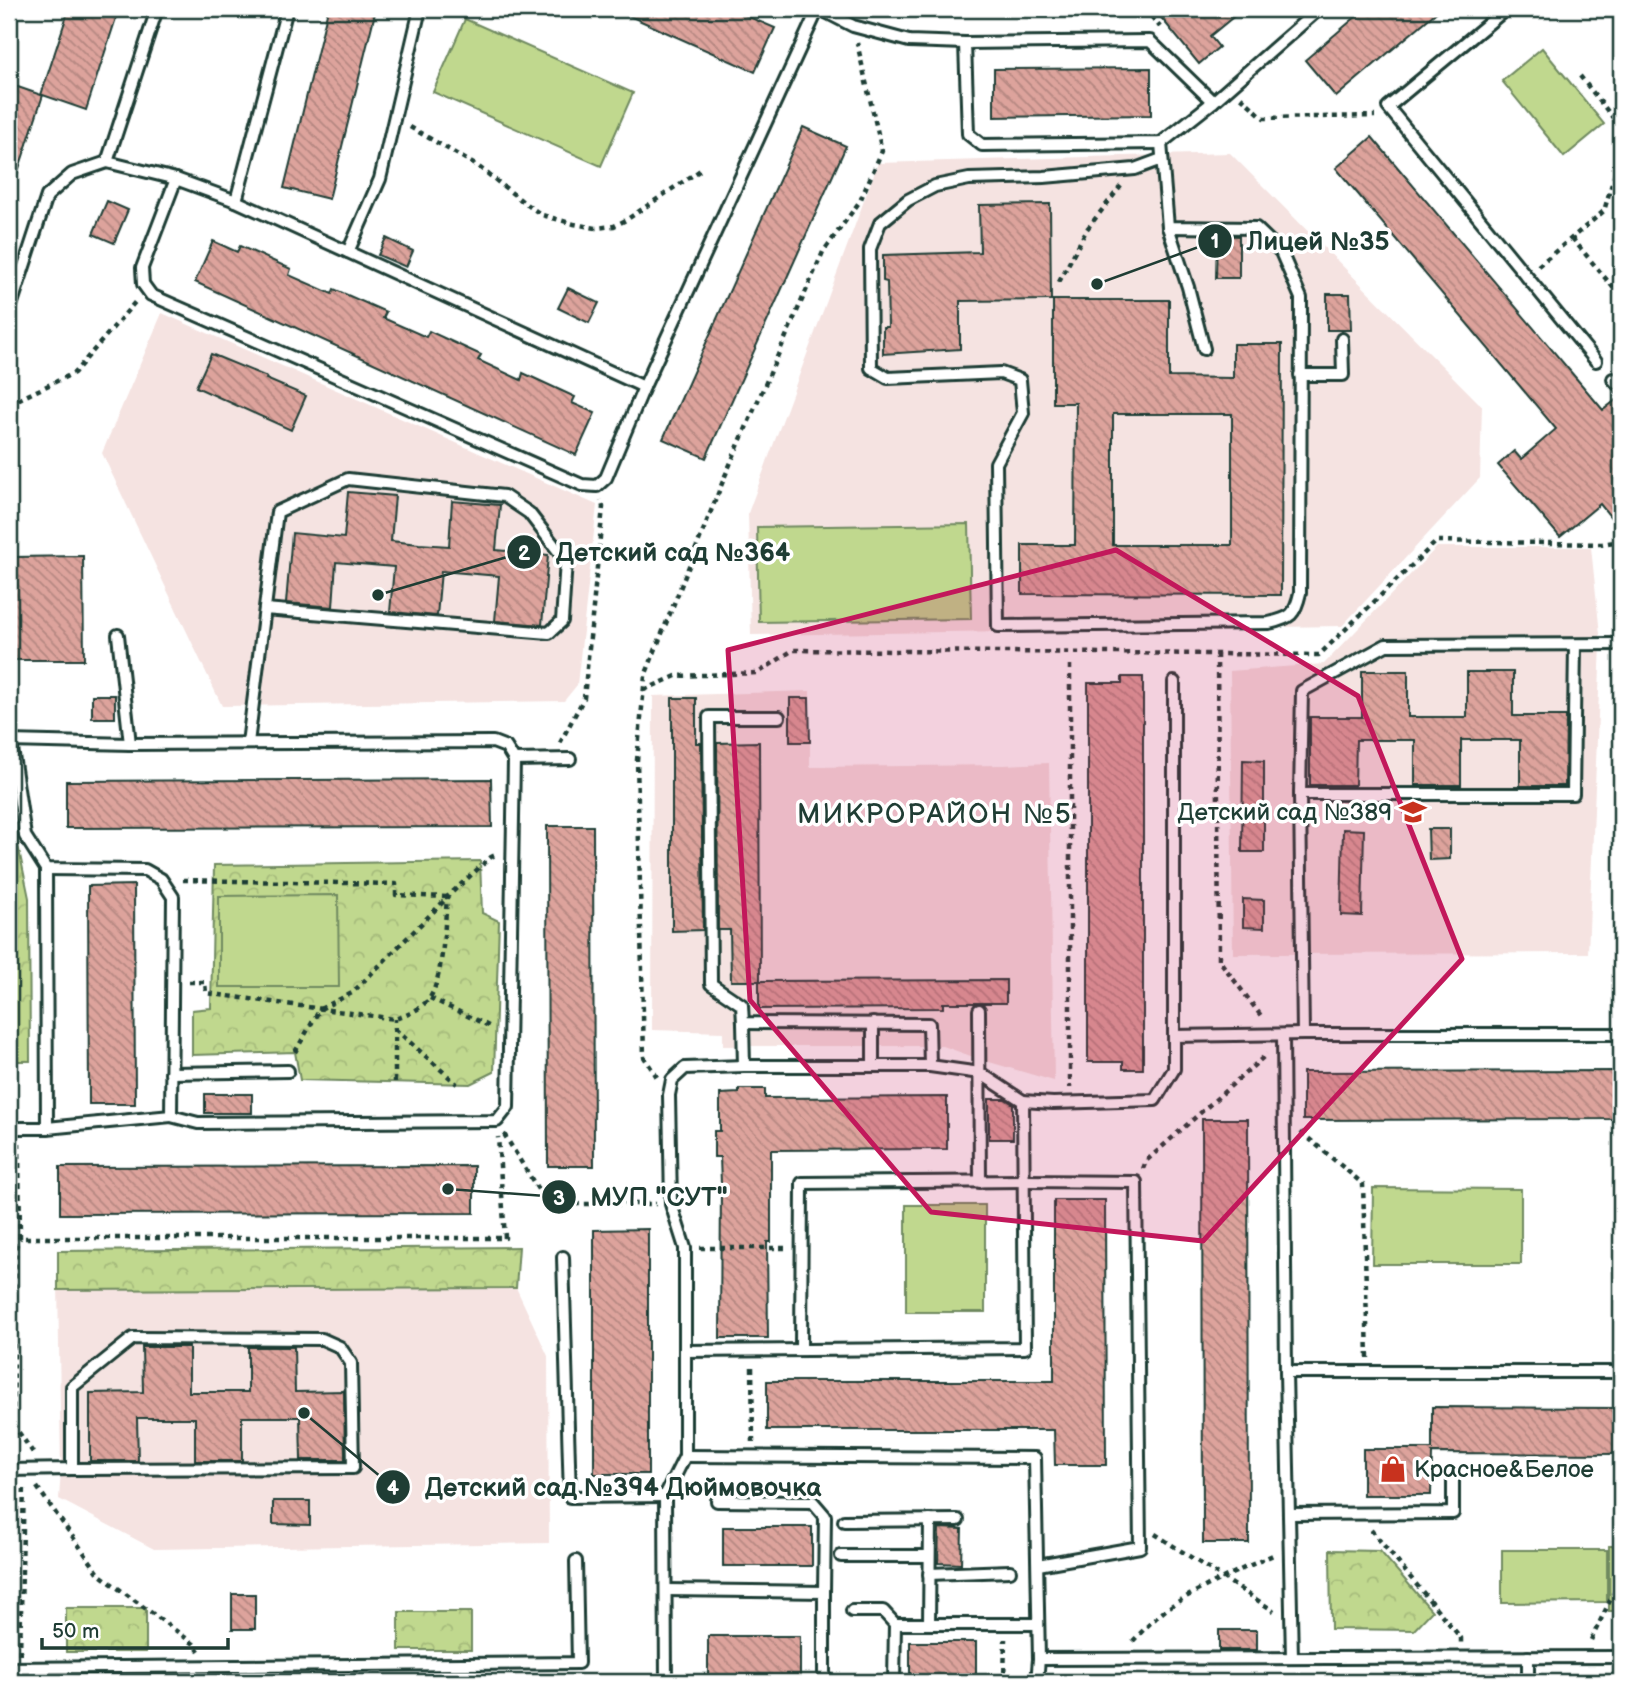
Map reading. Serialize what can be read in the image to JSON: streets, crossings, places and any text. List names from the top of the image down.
{
  "districts": ["МИКРОРАЙОН №5"],
  "places": {
    "other": [
      "Лицей №35",
      "Детский сад №364",
      "МУП \"СУТ\"",
      "Детский сад №394 Дюймовочка"
    ],
    "school or university": ["Детский сад №389"],
    "shop": ["Красное&Белое"]
  },
  "scale_bar": "50 m"
}
